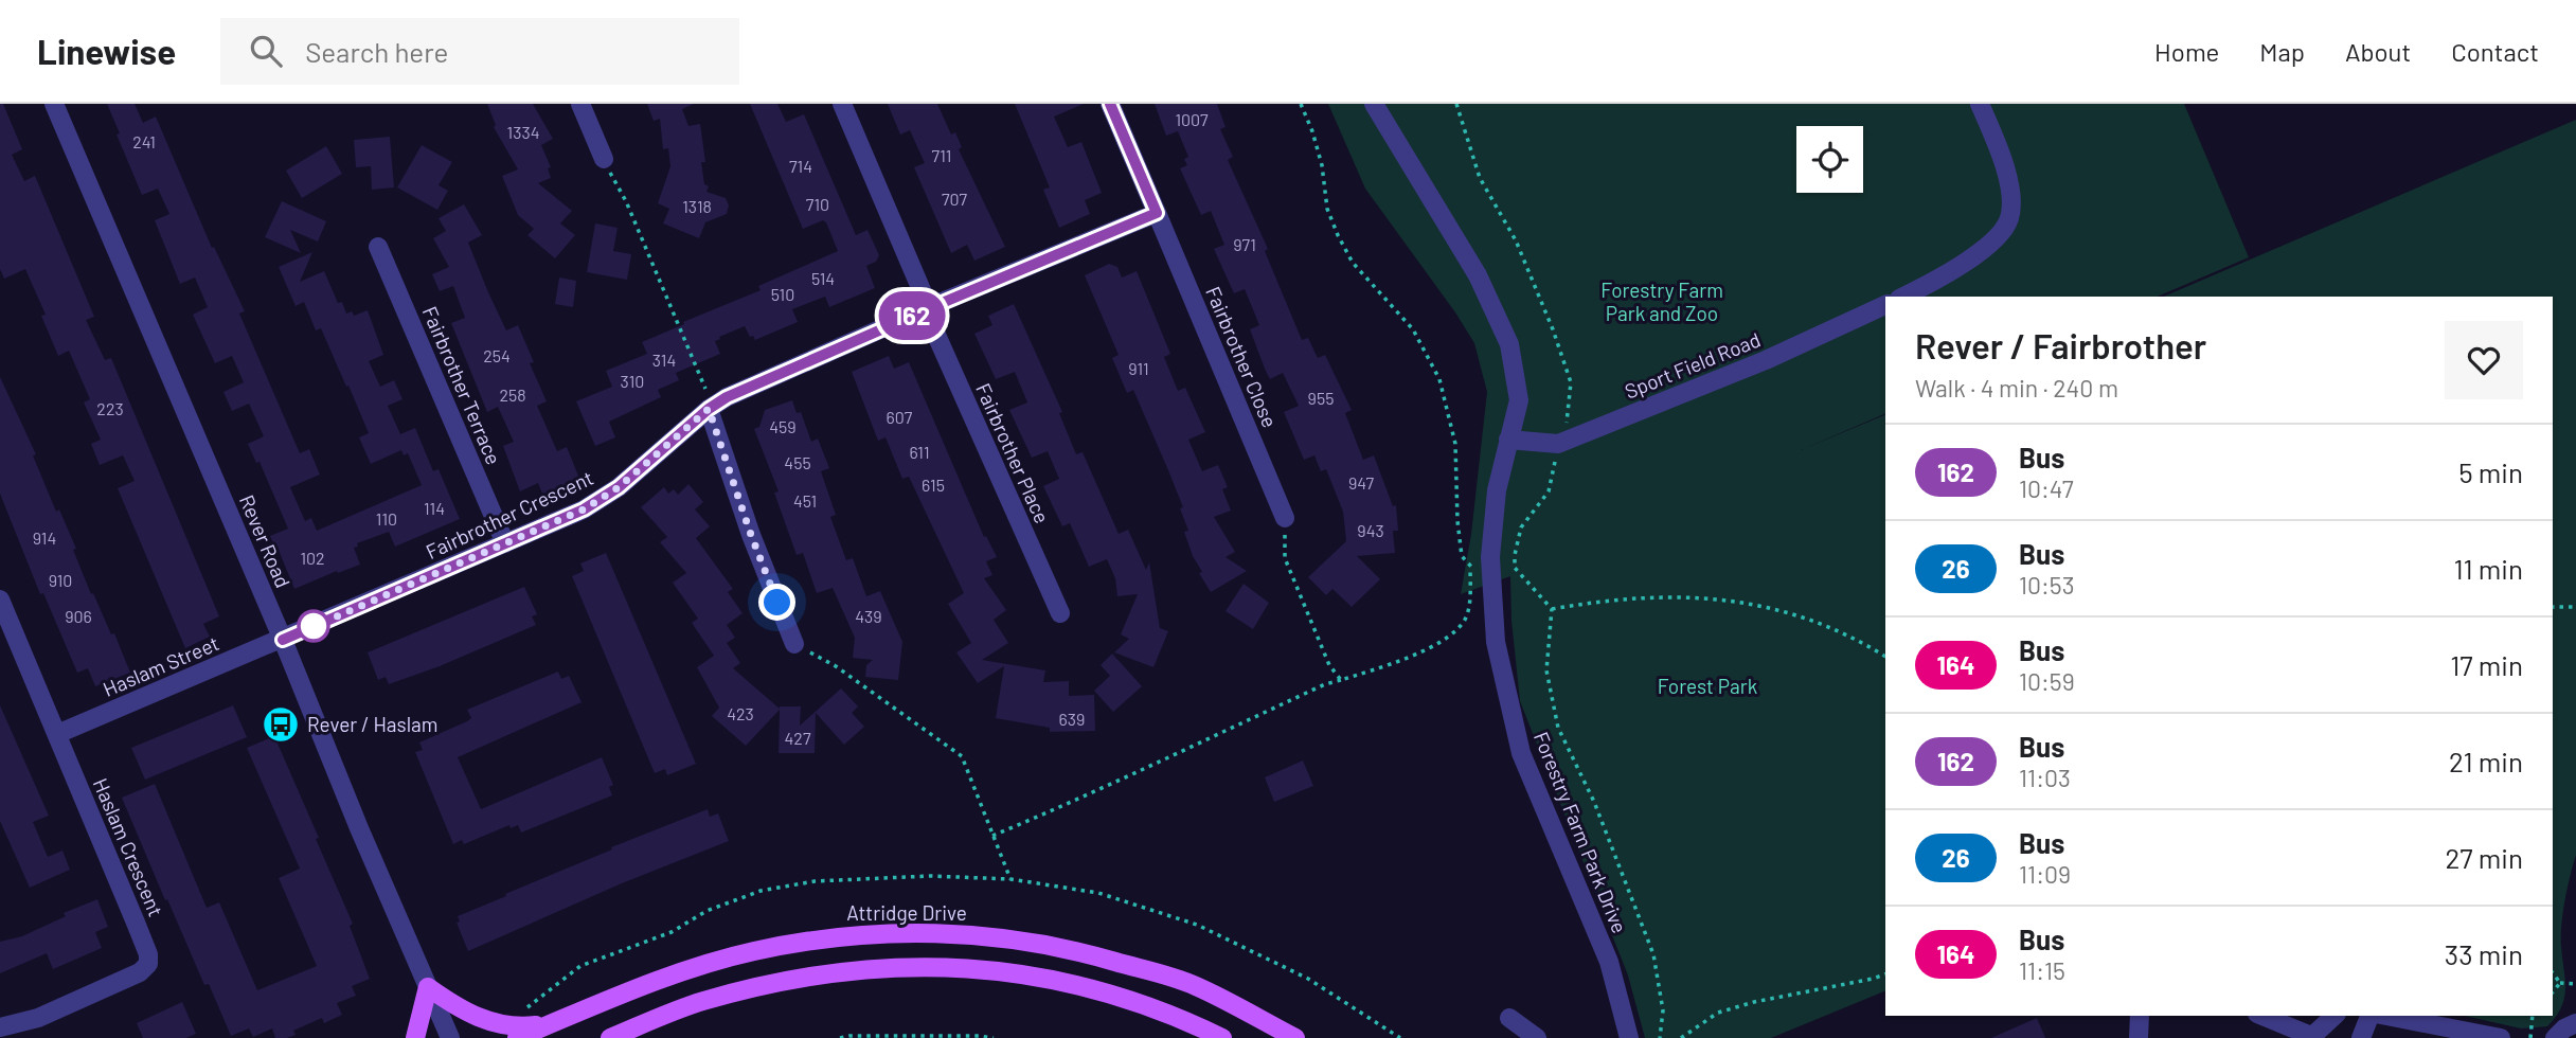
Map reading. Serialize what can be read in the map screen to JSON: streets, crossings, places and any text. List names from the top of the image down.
{
  "streets": {
    "main road": ["Attridge Drive"],
    "street": [
      "Fairbrother Close",
      "Sport Field Road",
      "Fairbrother Terrace",
      "Fairbrother Place",
      "Fairbrother Crescent",
      "Rever Road",
      "Haslam Street",
      "Forestry Farm Park Drive",
      "Haslam Crescent"
    ]
  },
  "crossings": [
    ["Fairbrother Close", "Fairbrother Crescent"],
    ["Sport Field Road", "Forestry Farm Park Drive"],
    ["Fairbrother Terrace", "Fairbrother Crescent"],
    ["Fairbrother Place", "Fairbrother Crescent"],
    ["Fairbrother Crescent", "Rever Road"],
    ["Fairbrother Crescent", "Haslam Street"],
    ["Rever Road", "Haslam Street"],
    ["Haslam Street", "Haslam Crescent"]
  ],
  "parks": ["Forestry Farm Park and Zoo", "Forest Park"],
  "places": {
    "bus stop": ["Rever / Haslam"]
  },
  "lines": ["bus line 162"],
  "house_numbers": [
    "1007",
    "1334",
    "241",
    "711",
    "714",
    "707",
    "710",
    "1318",
    "971",
    "514",
    "510",
    "254",
    "314",
    "911",
    "310",
    "258",
    "955",
    "223",
    "607",
    "459",
    "611",
    "455",
    "947",
    "615",
    "451",
    "114",
    "110",
    "943",
    "914",
    "102",
    "910",
    "906",
    "439",
    "423",
    "639",
    "427"
  ],
  "page": {
    "header": "Linewise",
    "search": "Search here",
    "nav": [
      "Home",
      "Map",
      "About",
      "Contact"
    ],
    "on_map": "162",
    "heading": ["Rever / Fairbrother", "Walk · 4 min · 240 m"],
    "list": [
      {
        "mark": "162",
        "name": "Bus",
        "note": "10:47",
        "value": "5 min"
      },
      {
        "mark": "26",
        "name": "Bus",
        "note": "10:53",
        "value": "11 min"
      },
      {
        "mark": "164",
        "name": "Bus",
        "note": "10:59",
        "value": "17 min"
      },
      {
        "mark": "162",
        "name": "Bus",
        "note": "11:03",
        "value": "21 min"
      },
      {
        "mark": "26",
        "name": "Bus",
        "note": "11:09",
        "value": "27 min"
      },
      {
        "mark": "164",
        "name": "Bus",
        "note": "11:15",
        "value": "33 min"
      }
    ]
  }
}
